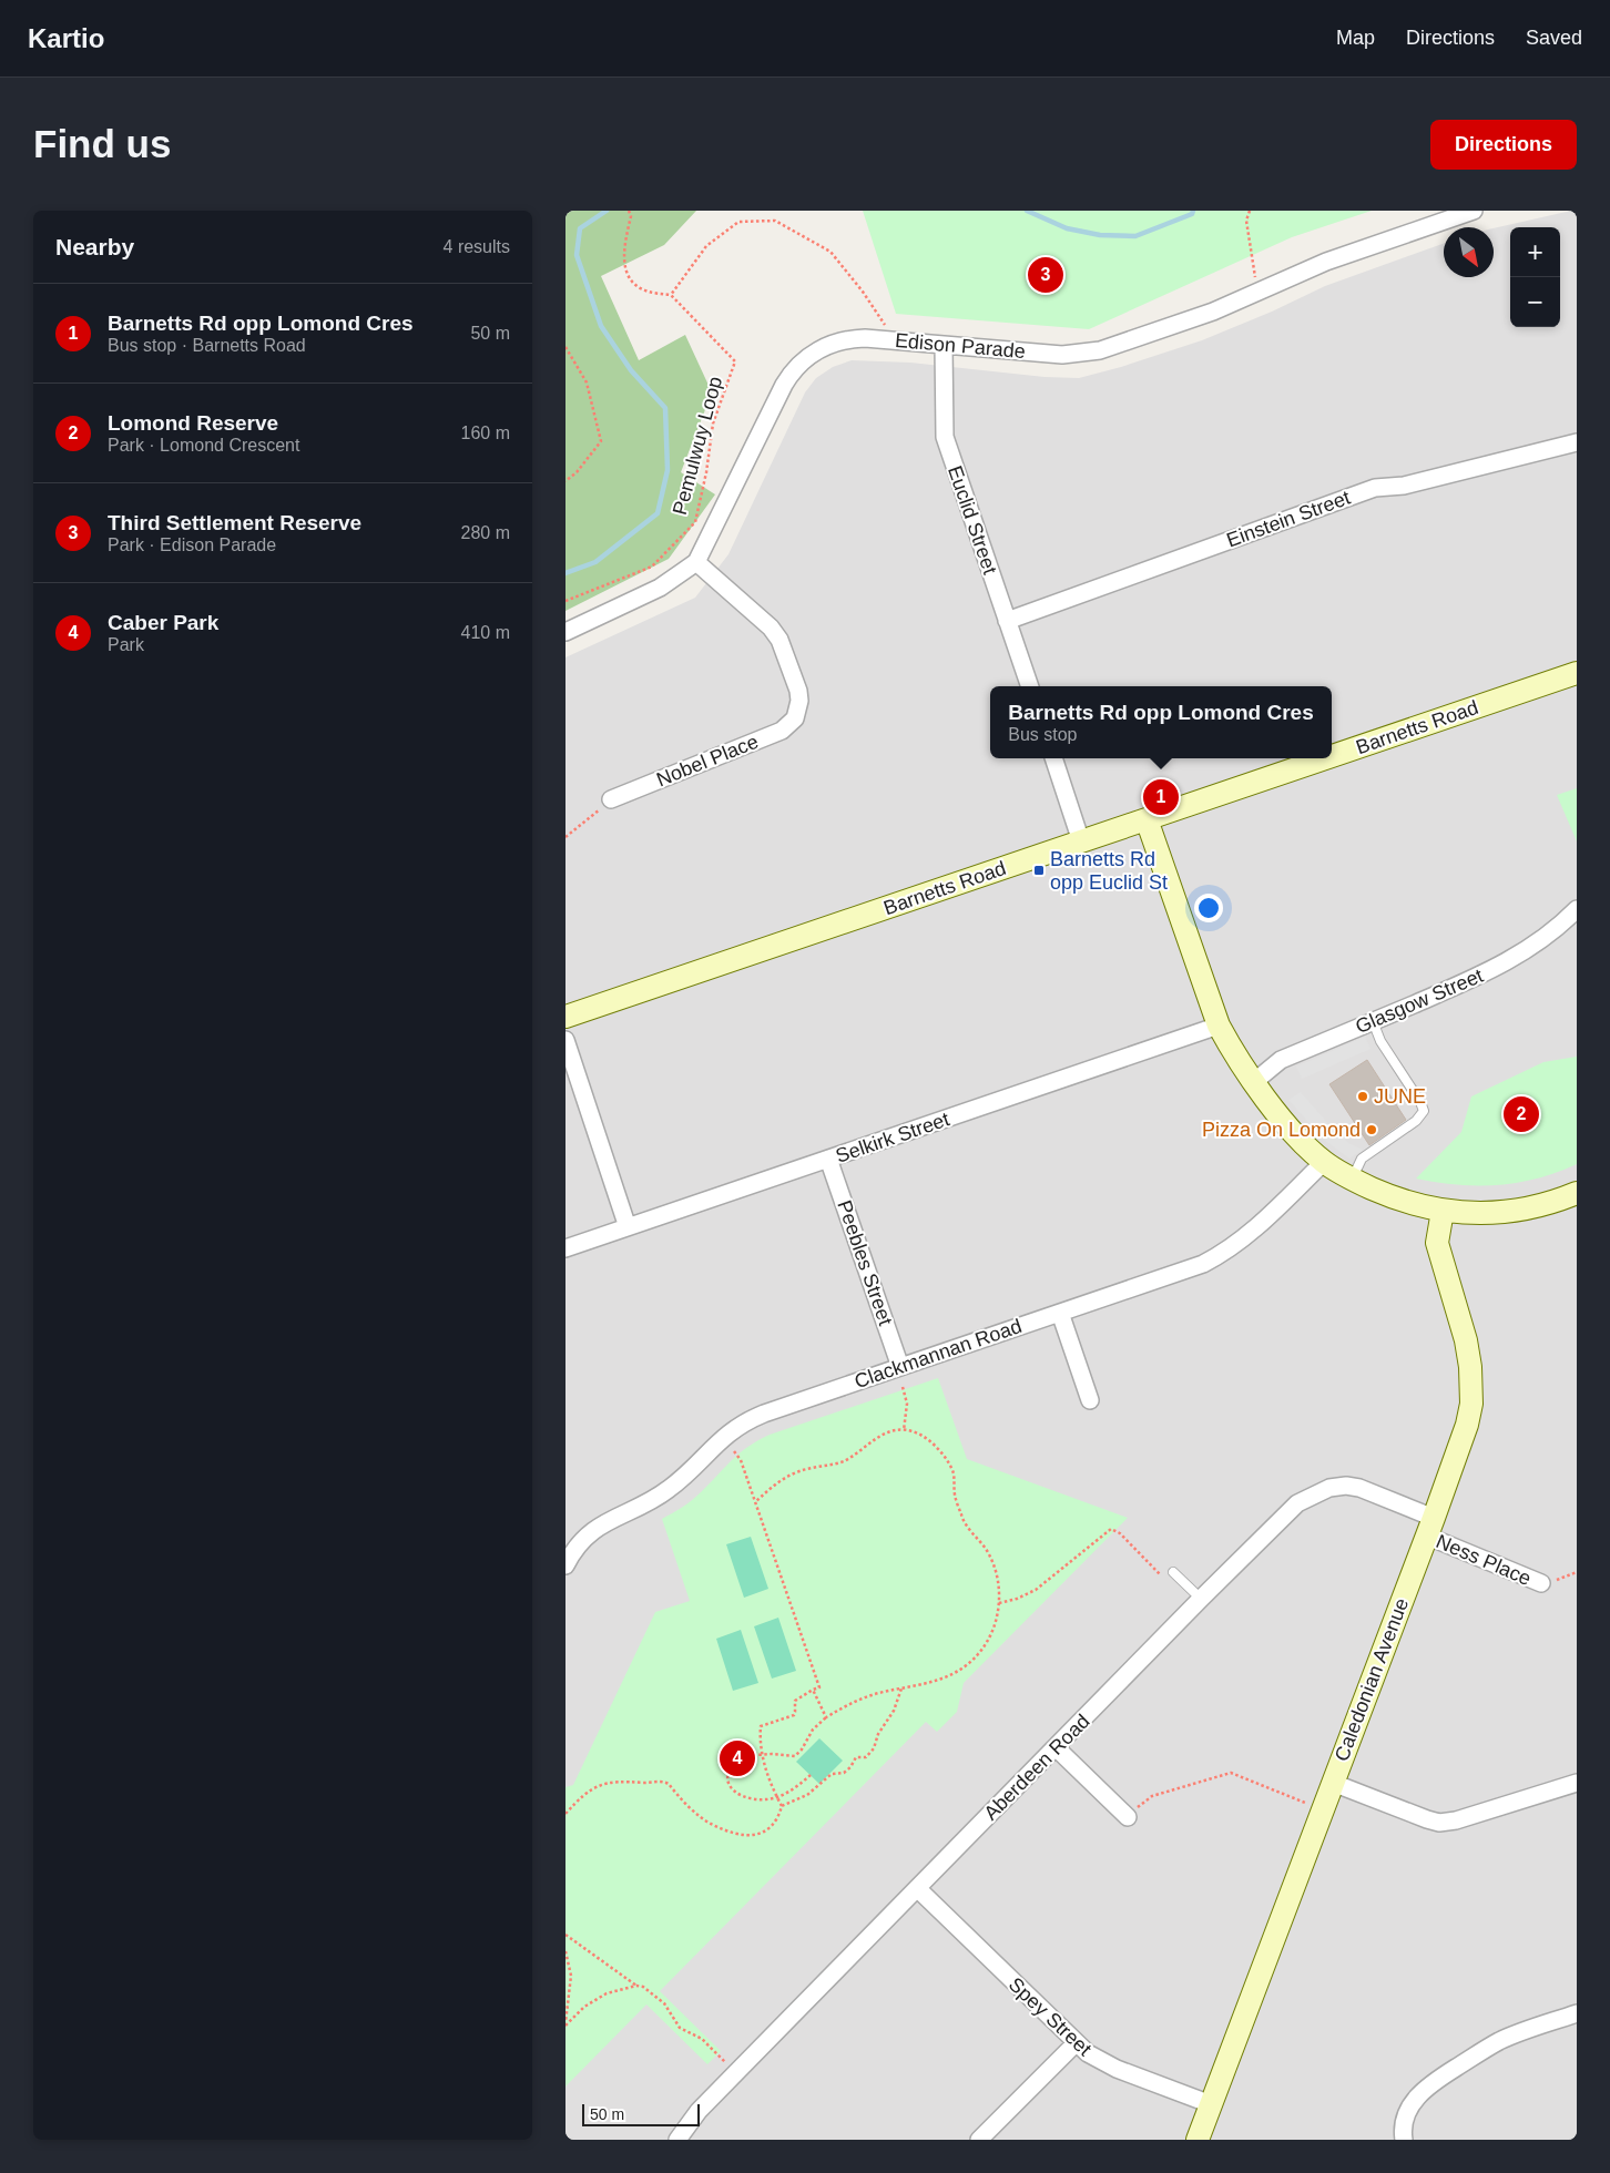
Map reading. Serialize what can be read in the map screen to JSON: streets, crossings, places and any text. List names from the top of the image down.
{
  "streets": {
    "street": [
      "Edison Parade",
      "Einstein Street",
      "Euclid Street",
      "Barnetts Road",
      "Nobel Place",
      "Glasgow Street",
      "Selkirk Street",
      "Peebles Street",
      "Clackmannan Road",
      "Ness Place",
      "Caledonian Avenue",
      "Aberdeen Road",
      "Spey Street"
    ],
    "path": ["Pemulwuy Loop"]
  },
  "crossings": [
    ["Edison Parade", "Euclid Street"],
    ["Edison Parade", "Nobel Place"],
    ["Einstein Street", "Euclid Street"],
    ["Selkirk Street", "Peebles Street"],
    ["Peebles Street", "Clackmannan Road"],
    ["Ness Place", "Caledonian Avenue"],
    ["Ness Place", "Aberdeen Road"],
    ["Caledonian Avenue", "Aberdeen Road"],
    ["Caledonian Avenue", "Spey Street"],
    ["Aberdeen Road", "Spey Street"]
  ],
  "places": {
    "transit": ["Barnetts Rd opp Euclid St"],
    "other": ["JUNE", "Pizza On Lomond"]
  },
  "scale_bar": "50 m",
  "north": "bottom right",
  "page": {
    "header": "Kartio",
    "nav": ["Map", "Directions", "Saved"],
    "buttons": "Directions",
    "title": "Find us",
    "heading": ["Nearby", "4 results"],
    "map_buttons": ["+", "−"],
    "pins": [
      "3",
      "1",
      "2",
      "4"
    ],
    "list": [
      {
        "mark": "1",
        "name": "Barnetts Rd opp Lomond Cres",
        "note": "Bus stop · Barnetts Road",
        "value": "50 m"
      },
      {
        "mark": "2",
        "name": "Lomond Reserve",
        "note": "Park · Lomond Crescent",
        "value": "160 m"
      },
      {
        "mark": "3",
        "name": "Third Settlement Reserve",
        "note": "Park · Edison Parade",
        "value": "280 m"
      },
      {
        "mark": "4",
        "name": "Caber Park",
        "note": "Park",
        "value": "410 m"
      }
    ],
    "popup": ["Barnetts Rd opp Lomond Cres", "Bus stop"],
    "scale": "50 m"
  }
}
